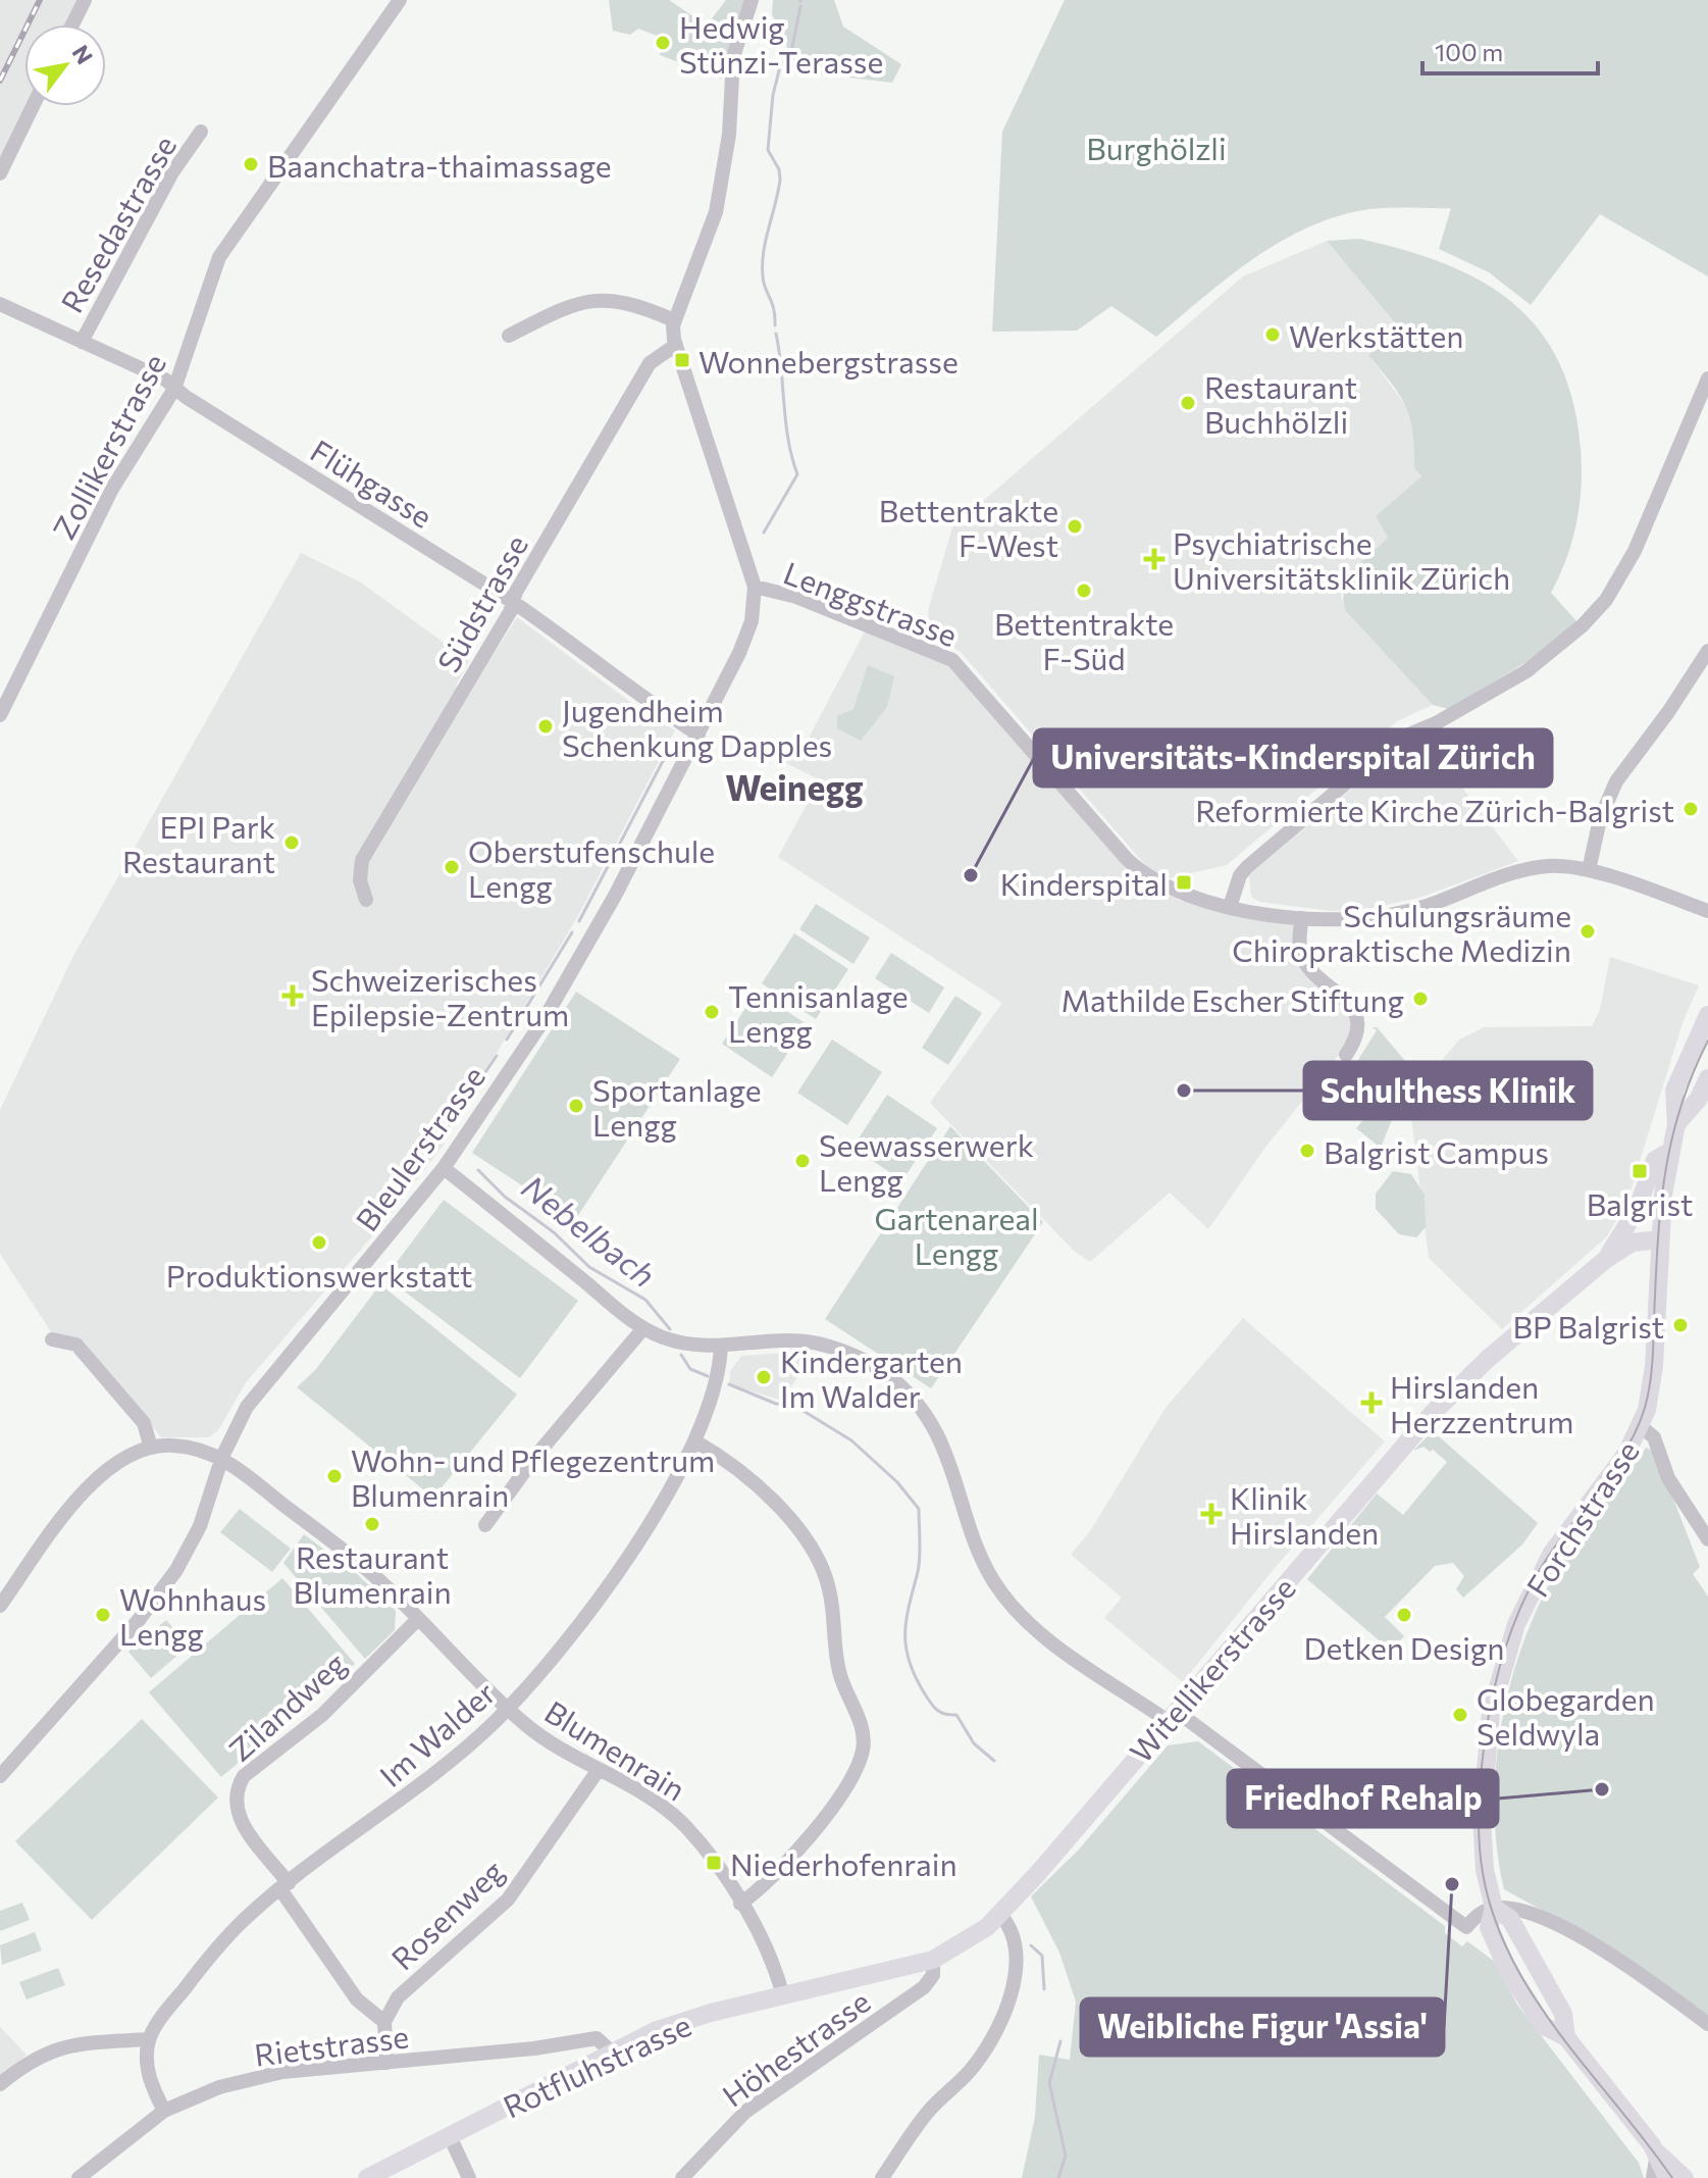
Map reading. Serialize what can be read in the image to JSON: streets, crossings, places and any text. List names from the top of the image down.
{
  "streets": {
    "main road": ["Forchstrasse", "Witellikerstrasse", "Rotfluhstrasse"],
    "street": [
      "Resedastrasse",
      "Zollikerstrasse",
      "Flühgasse",
      "Südstrasse",
      "Lenggstrasse",
      "Bleulerstrasse",
      "Zilandweg",
      "Im Walder",
      "Blumenrain",
      "Rosenweg",
      "Rietstrasse",
      "Höhestrasse"
    ]
  },
  "crossings": [
    ["Resedastrasse", "Flühgasse"],
    ["Zollikerstrasse", "Flühgasse"],
    ["Flühgasse", "Südstrasse"],
    ["Flühgasse", "Bleulerstrasse"],
    ["Südstrasse", "Lenggstrasse"],
    ["Lenggstrasse", "Bleulerstrasse"],
    ["Bleulerstrasse", "Blumenrain"],
    ["Forchstrasse", "Witellikerstrasse"],
    ["Witellikerstrasse", "Rotfluhstrasse"],
    ["Zilandweg", "Im Walder"],
    ["Zilandweg", "Blumenrain"],
    ["Im Walder", "Blumenrain"],
    ["Blumenrain", "Rosenweg"],
    ["Blumenrain", "Rotfluhstrasse"],
    ["Rietstrasse", "Rotfluhstrasse"],
    ["Höhestrasse", "Rotfluhstrasse"]
  ],
  "districts": ["Weinegg"],
  "water": ["Nebelbach"],
  "parks": ["Burghölzli", "Gartenareal Lengg"],
  "places": {
    "other": [
      "Hedwig Stünzi-Terasse",
      "Baanchatra-thaimassage",
      "Werkstätten",
      "Restaurant Buchhölzli",
      "Bettentrakte F-West",
      "Bettentrakte F-Süd",
      "Jugendheim Schenkung Dapples",
      "Reformierte Kirche Zürich-Balgrist",
      "EPI Park Restaurant",
      "Oberstufenschule Lengg",
      "Universitäts-Kinderspital Zürich",
      "Schulungsräume Chiropraktische Medizin",
      "Mathilde Escher Stiftung",
      "Tennisanlage Lengg",
      "Schulthess Klinik",
      "Sportanlage Lengg",
      "Balgrist Campus",
      "Seewasserwerk Lengg",
      "Produktionswerkstatt",
      "BP Balgrist",
      "Kindergarten Im Walder",
      "Wohn- und Pflegezentrum Blumenrain",
      "Restaurant Blumenrain",
      "Wohnhaus Lengg",
      "Detken Design",
      "Globegarden Seldwyla",
      "Friedhof Rehalp",
      "Weibliche Figur 'Assia'"
    ],
    "transit": [
      "Wonnebergstrasse",
      "Kinderspital",
      "Balgrist",
      "Niederhofenrain"
    ],
    "health": [
      "Psychiatrische Universitätsklinik Zürich",
      "Schweizerisches Epilepsie-Zentrum",
      "Hirslanden Herzzentrum",
      "Klinik Hirslanden"
    ]
  },
  "scale_bar": "100 m",
  "north": "top right"
}
